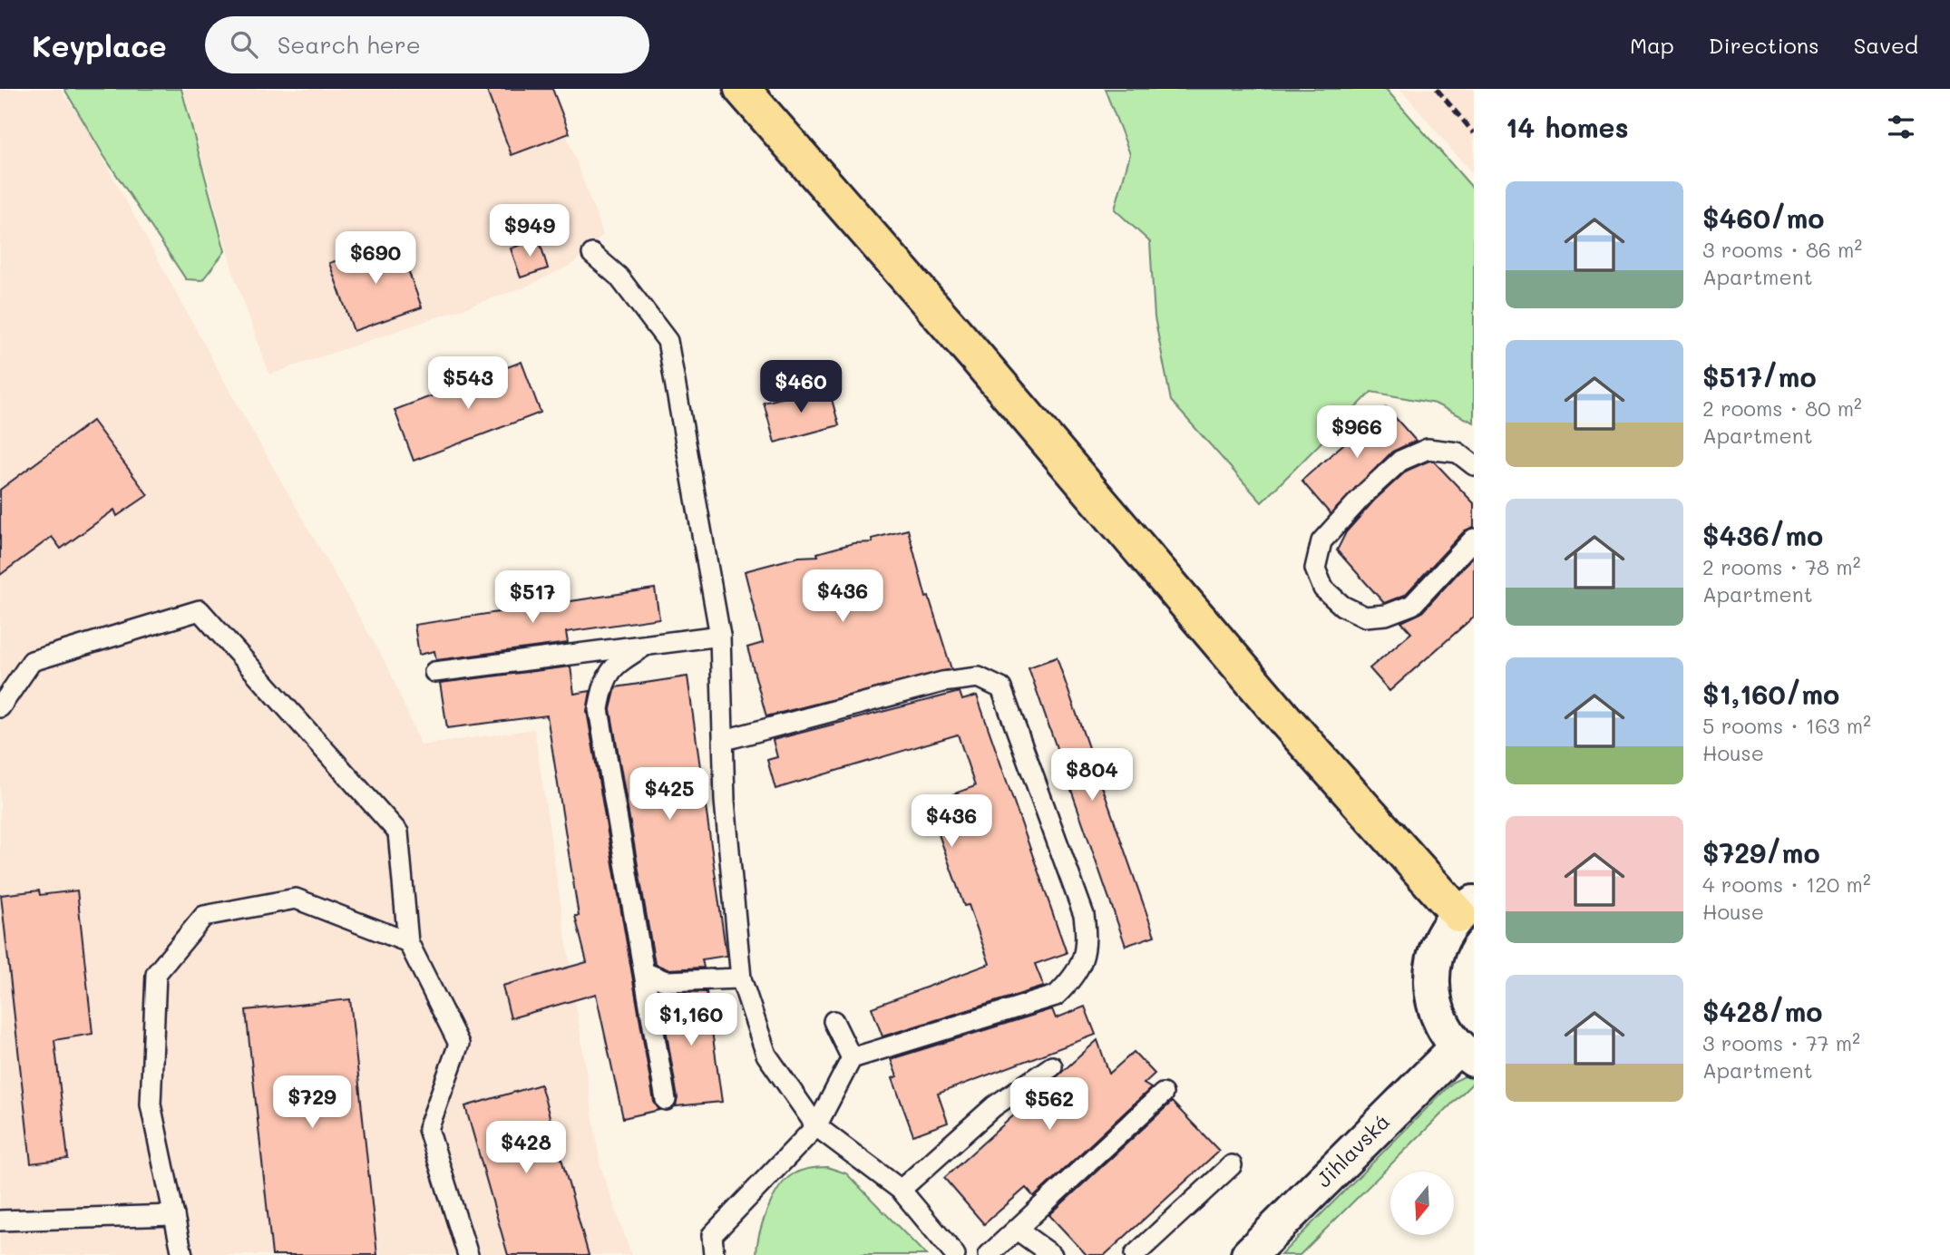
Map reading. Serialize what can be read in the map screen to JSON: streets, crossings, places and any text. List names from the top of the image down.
{
  "streets": {
    "main road": ["Jihlavská"]
  },
  "north": "bottom",
  "page": {
    "header": "Keyplace",
    "search": "Search here",
    "nav": ["Map", "Directions", "Saved"],
    "heading": "14 homes",
    "list": [
      {
        "name": "$460/mo",
        "note": "3 rooms · 86 m² · Apartment"
      },
      {
        "name": "$517/mo",
        "note": "2 rooms · 80 m² · Apartment"
      },
      {
        "name": "$436/mo",
        "note": "2 rooms · 78 m² · Apartment"
      },
      {
        "name": "$1,160/mo",
        "note": "5 rooms · 163 m² · House"
      },
      {
        "name": "$729/mo",
        "note": "4 rooms · 120 m² · House"
      },
      {
        "name": "$428/mo",
        "note": "3 rooms · 77 m² · Apartment"
      }
    ],
    "price": [
      "$949",
      "$690",
      "$543",
      "$460",
      "$966",
      "$436",
      "$517",
      "$804",
      "$425",
      "$436",
      "$1,160",
      "$729",
      "$562",
      "$428"
    ]
  }
}
